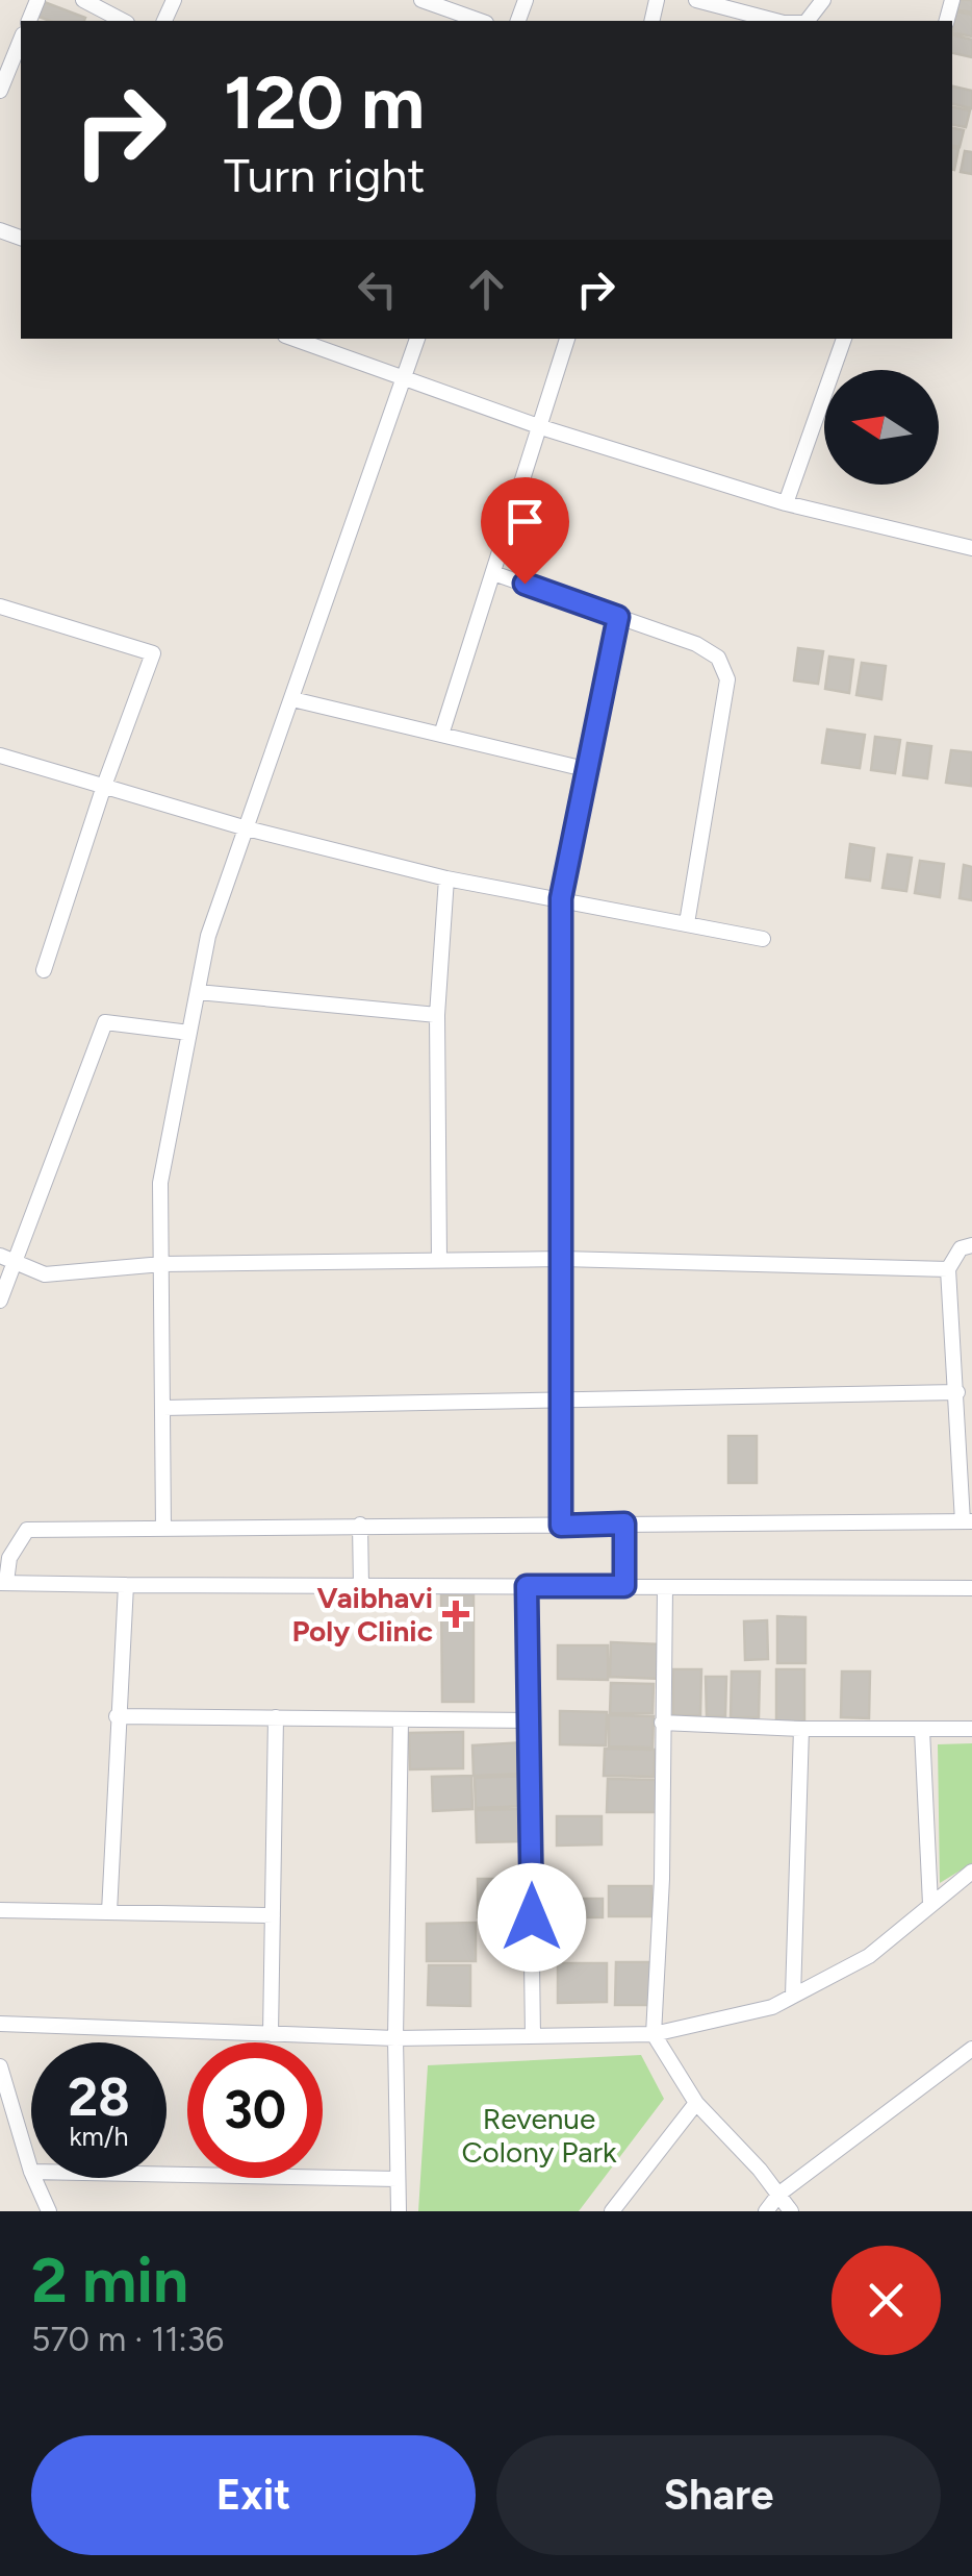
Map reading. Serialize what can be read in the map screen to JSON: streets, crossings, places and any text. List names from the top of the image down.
{
  "parks": ["Revenue Colony Park"],
  "places": {
    "health": ["Vaibhavi Poly Clinic"]
  },
  "north": "left",
  "page": {
    "turn": ["120 m", "Turn right"],
    "speed": "28 km/h",
    "limit": "30",
    "heading": ["2 min", "570 m · 11:36"],
    "buttons": ["Exit", "Share"]
  }
}
